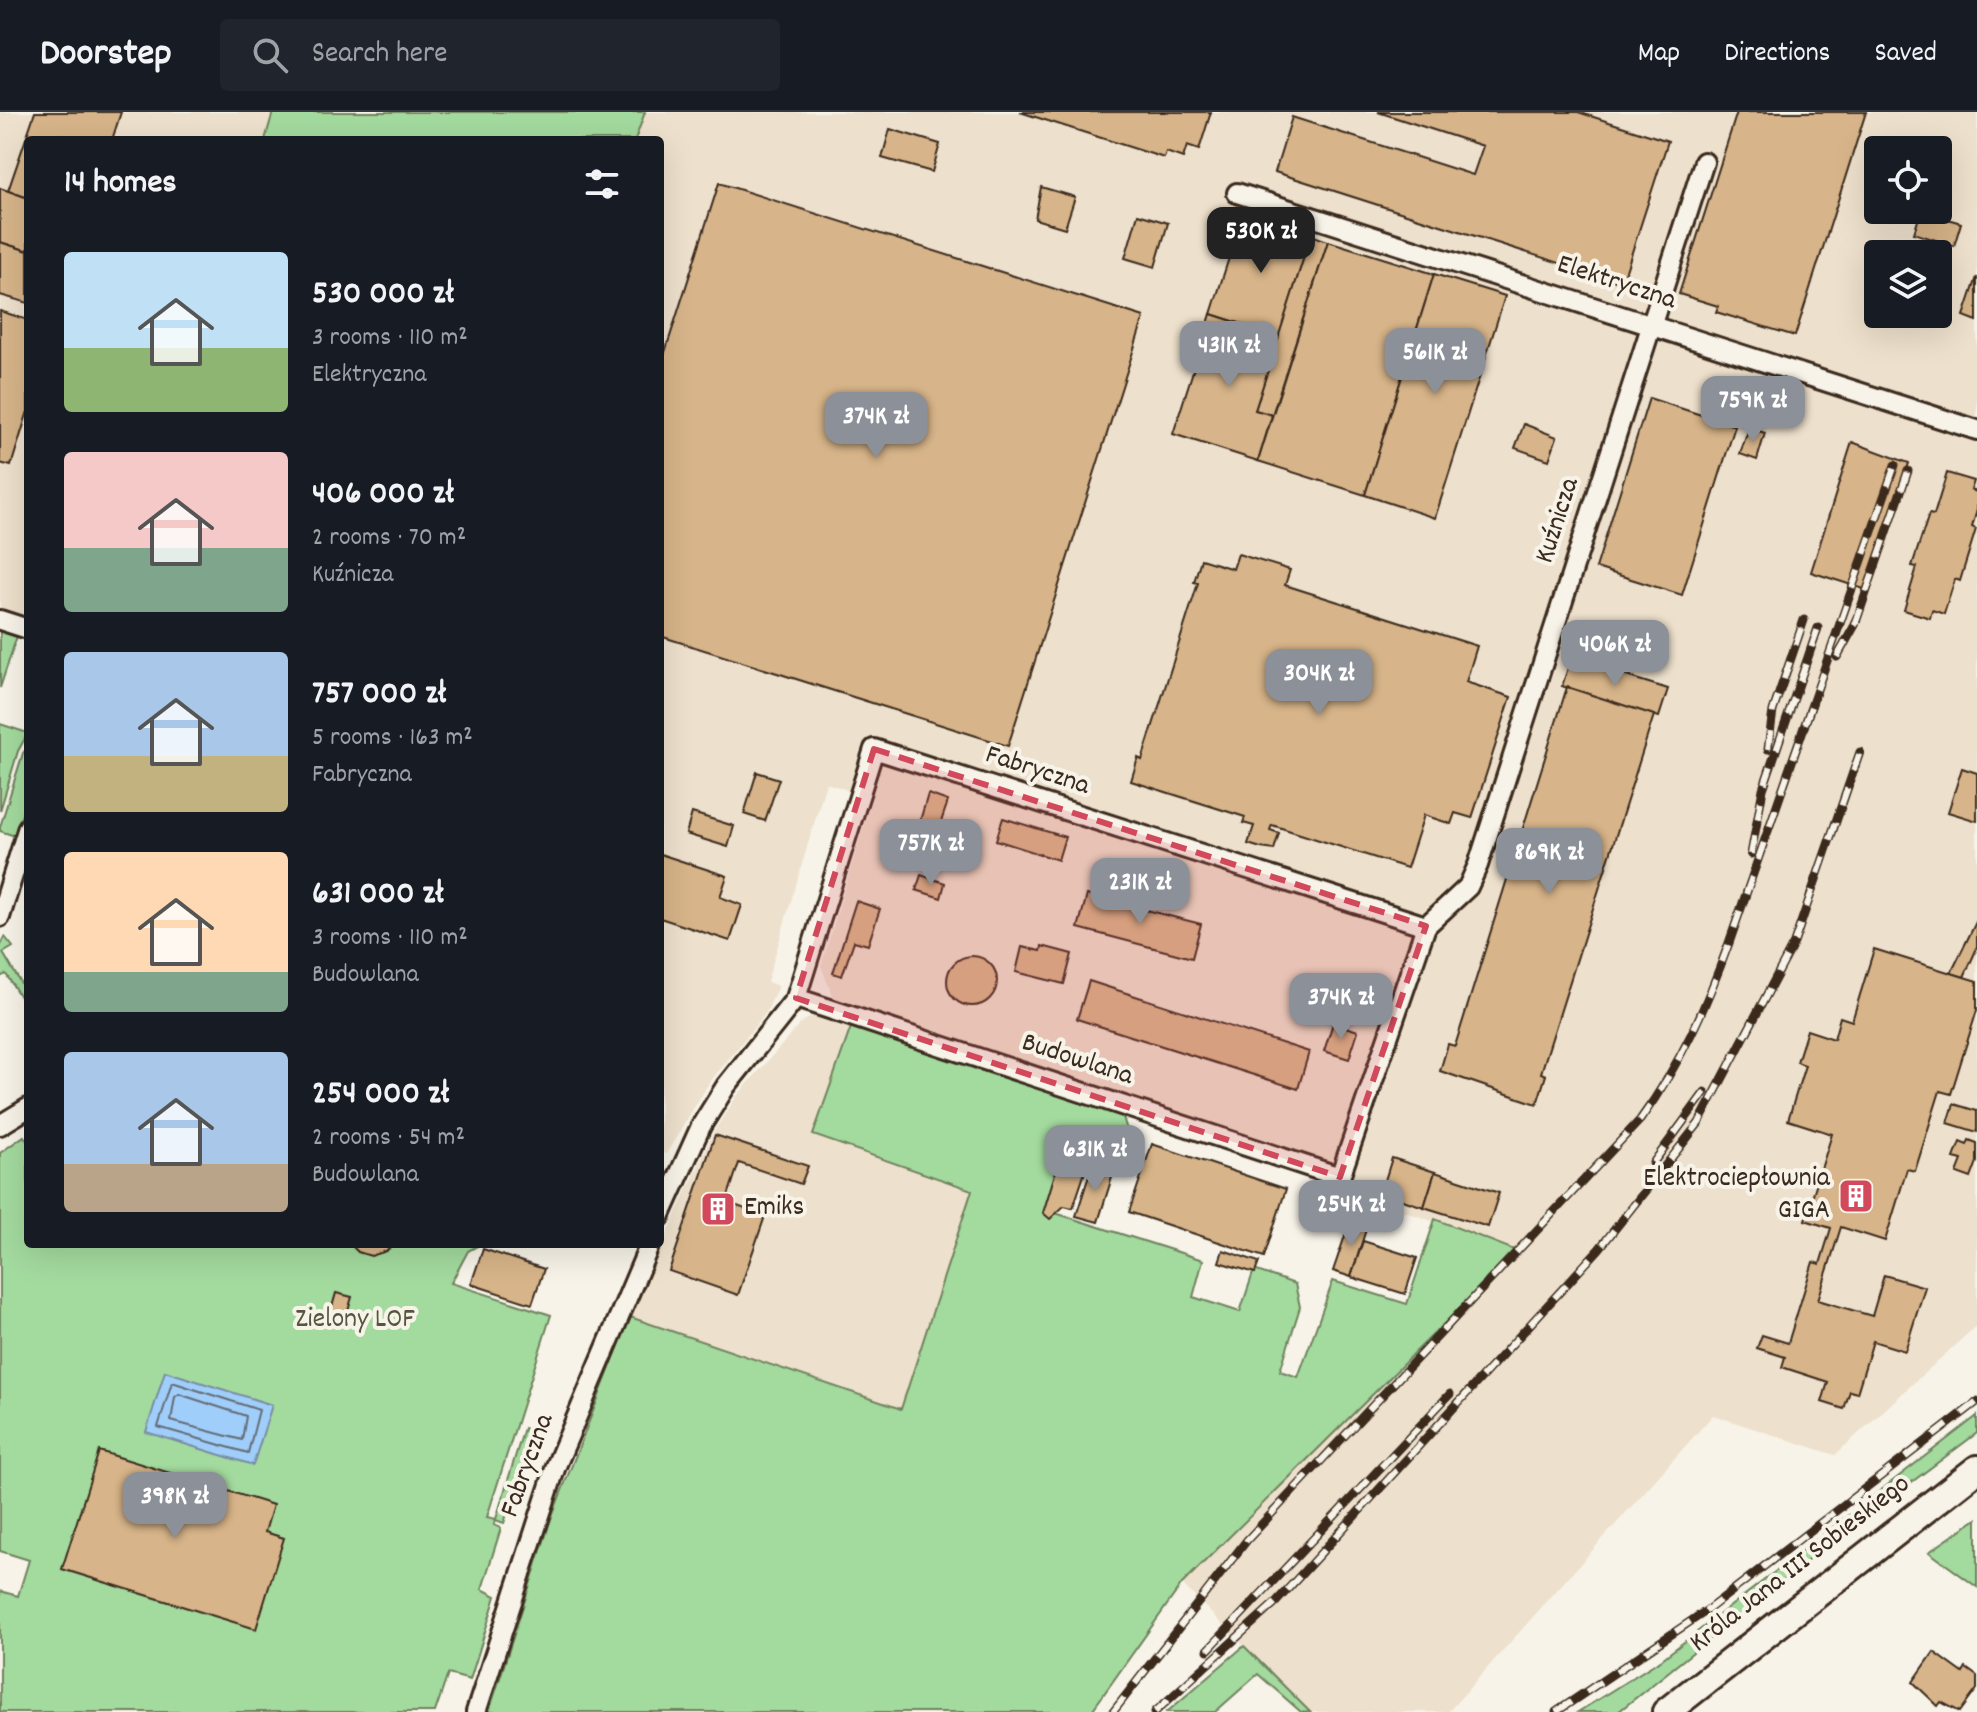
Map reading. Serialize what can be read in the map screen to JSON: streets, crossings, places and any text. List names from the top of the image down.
{
  "streets": {
    "main road": ["Króla Jana III Sobieskiego"],
    "street": [
      "Elektryczna",
      "Kuźnicza",
      "Fabryczna",
      "Budowlana"
    ]
  },
  "crossings": [
    ["Elektryczna", "Kuźnicza"],
    ["Kuźnicza", "Fabryczna"],
    ["Kuźnicza", "Budowlana"],
    ["Fabryczna", "Budowlana"]
  ],
  "parks": ["Zielony LOF"],
  "places": {
    "building": ["Elektrociepłownia GIGA", "Emiks"]
  },
  "page": {
    "header": "Doorstep",
    "search": "Search here",
    "nav": ["Map", "Directions", "Saved"],
    "heading": "14 homes",
    "price": [
      "530K zł",
      "431K zł",
      "561K zł",
      "759K zł",
      "374K zł",
      "406K zł",
      "304K zł",
      "757K zł",
      "869K zł",
      "231K zł",
      "374K zł",
      "631K zł",
      "254K zł",
      "398K zł"
    ],
    "list": [
      {
        "name": "530 000 zł",
        "note": "3 rooms · 110 m² · Elektryczna"
      },
      {
        "name": "406 000 zł",
        "note": "2 rooms · 70 m² · Kuźnicza"
      },
      {
        "name": "757 000 zł",
        "note": "5 rooms · 163 m² · Fabryczna"
      },
      {
        "name": "631 000 zł",
        "note": "3 rooms · 110 m² · Budowlana"
      },
      {
        "name": "254 000 zł",
        "note": "2 rooms · 54 m² · Budowlana"
      }
    ]
  }
}
